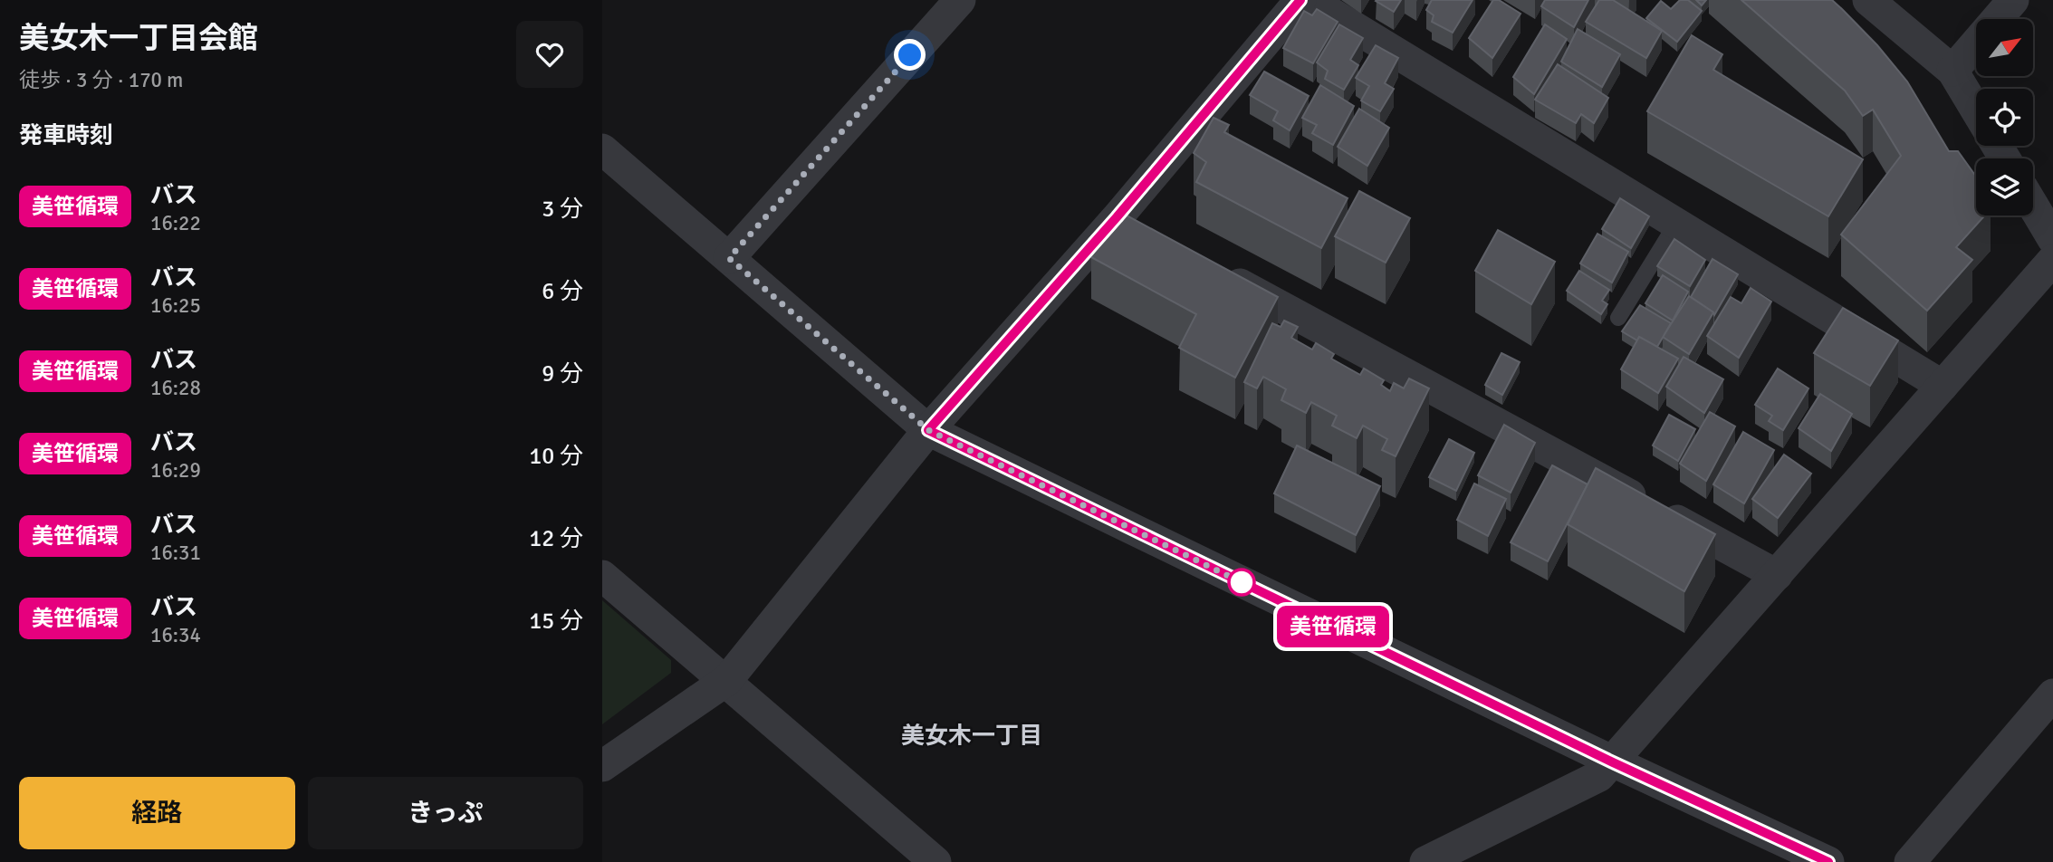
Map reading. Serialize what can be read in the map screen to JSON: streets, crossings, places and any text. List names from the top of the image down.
{
  "districts": ["美女木一丁目"],
  "lines": ["bus line 美笹循環"],
  "north": "top right",
  "page": {
    "heading": [
      ["美女木一丁目会館", "徒歩 · 3 分 · 170 m"],
      "発車時刻"
    ],
    "on_map": "美笹循環",
    "list": [
      {
        "mark": "美笹循環",
        "name": "バス",
        "note": "16:22",
        "value": "3 分"
      },
      {
        "mark": "美笹循環",
        "name": "バス",
        "note": "16:25",
        "value": "6 分"
      },
      {
        "mark": "美笹循環",
        "name": "バス",
        "note": "16:28",
        "value": "9 分"
      },
      {
        "mark": "美笹循環",
        "name": "バス",
        "note": "16:29",
        "value": "10 分"
      },
      {
        "mark": "美笹循環",
        "name": "バス",
        "note": "16:31",
        "value": "12 分"
      },
      {
        "mark": "美笹循環",
        "name": "バス",
        "note": "16:34",
        "value": "15 分"
      }
    ],
    "buttons": ["経路", "きっぷ"]
  }
}
